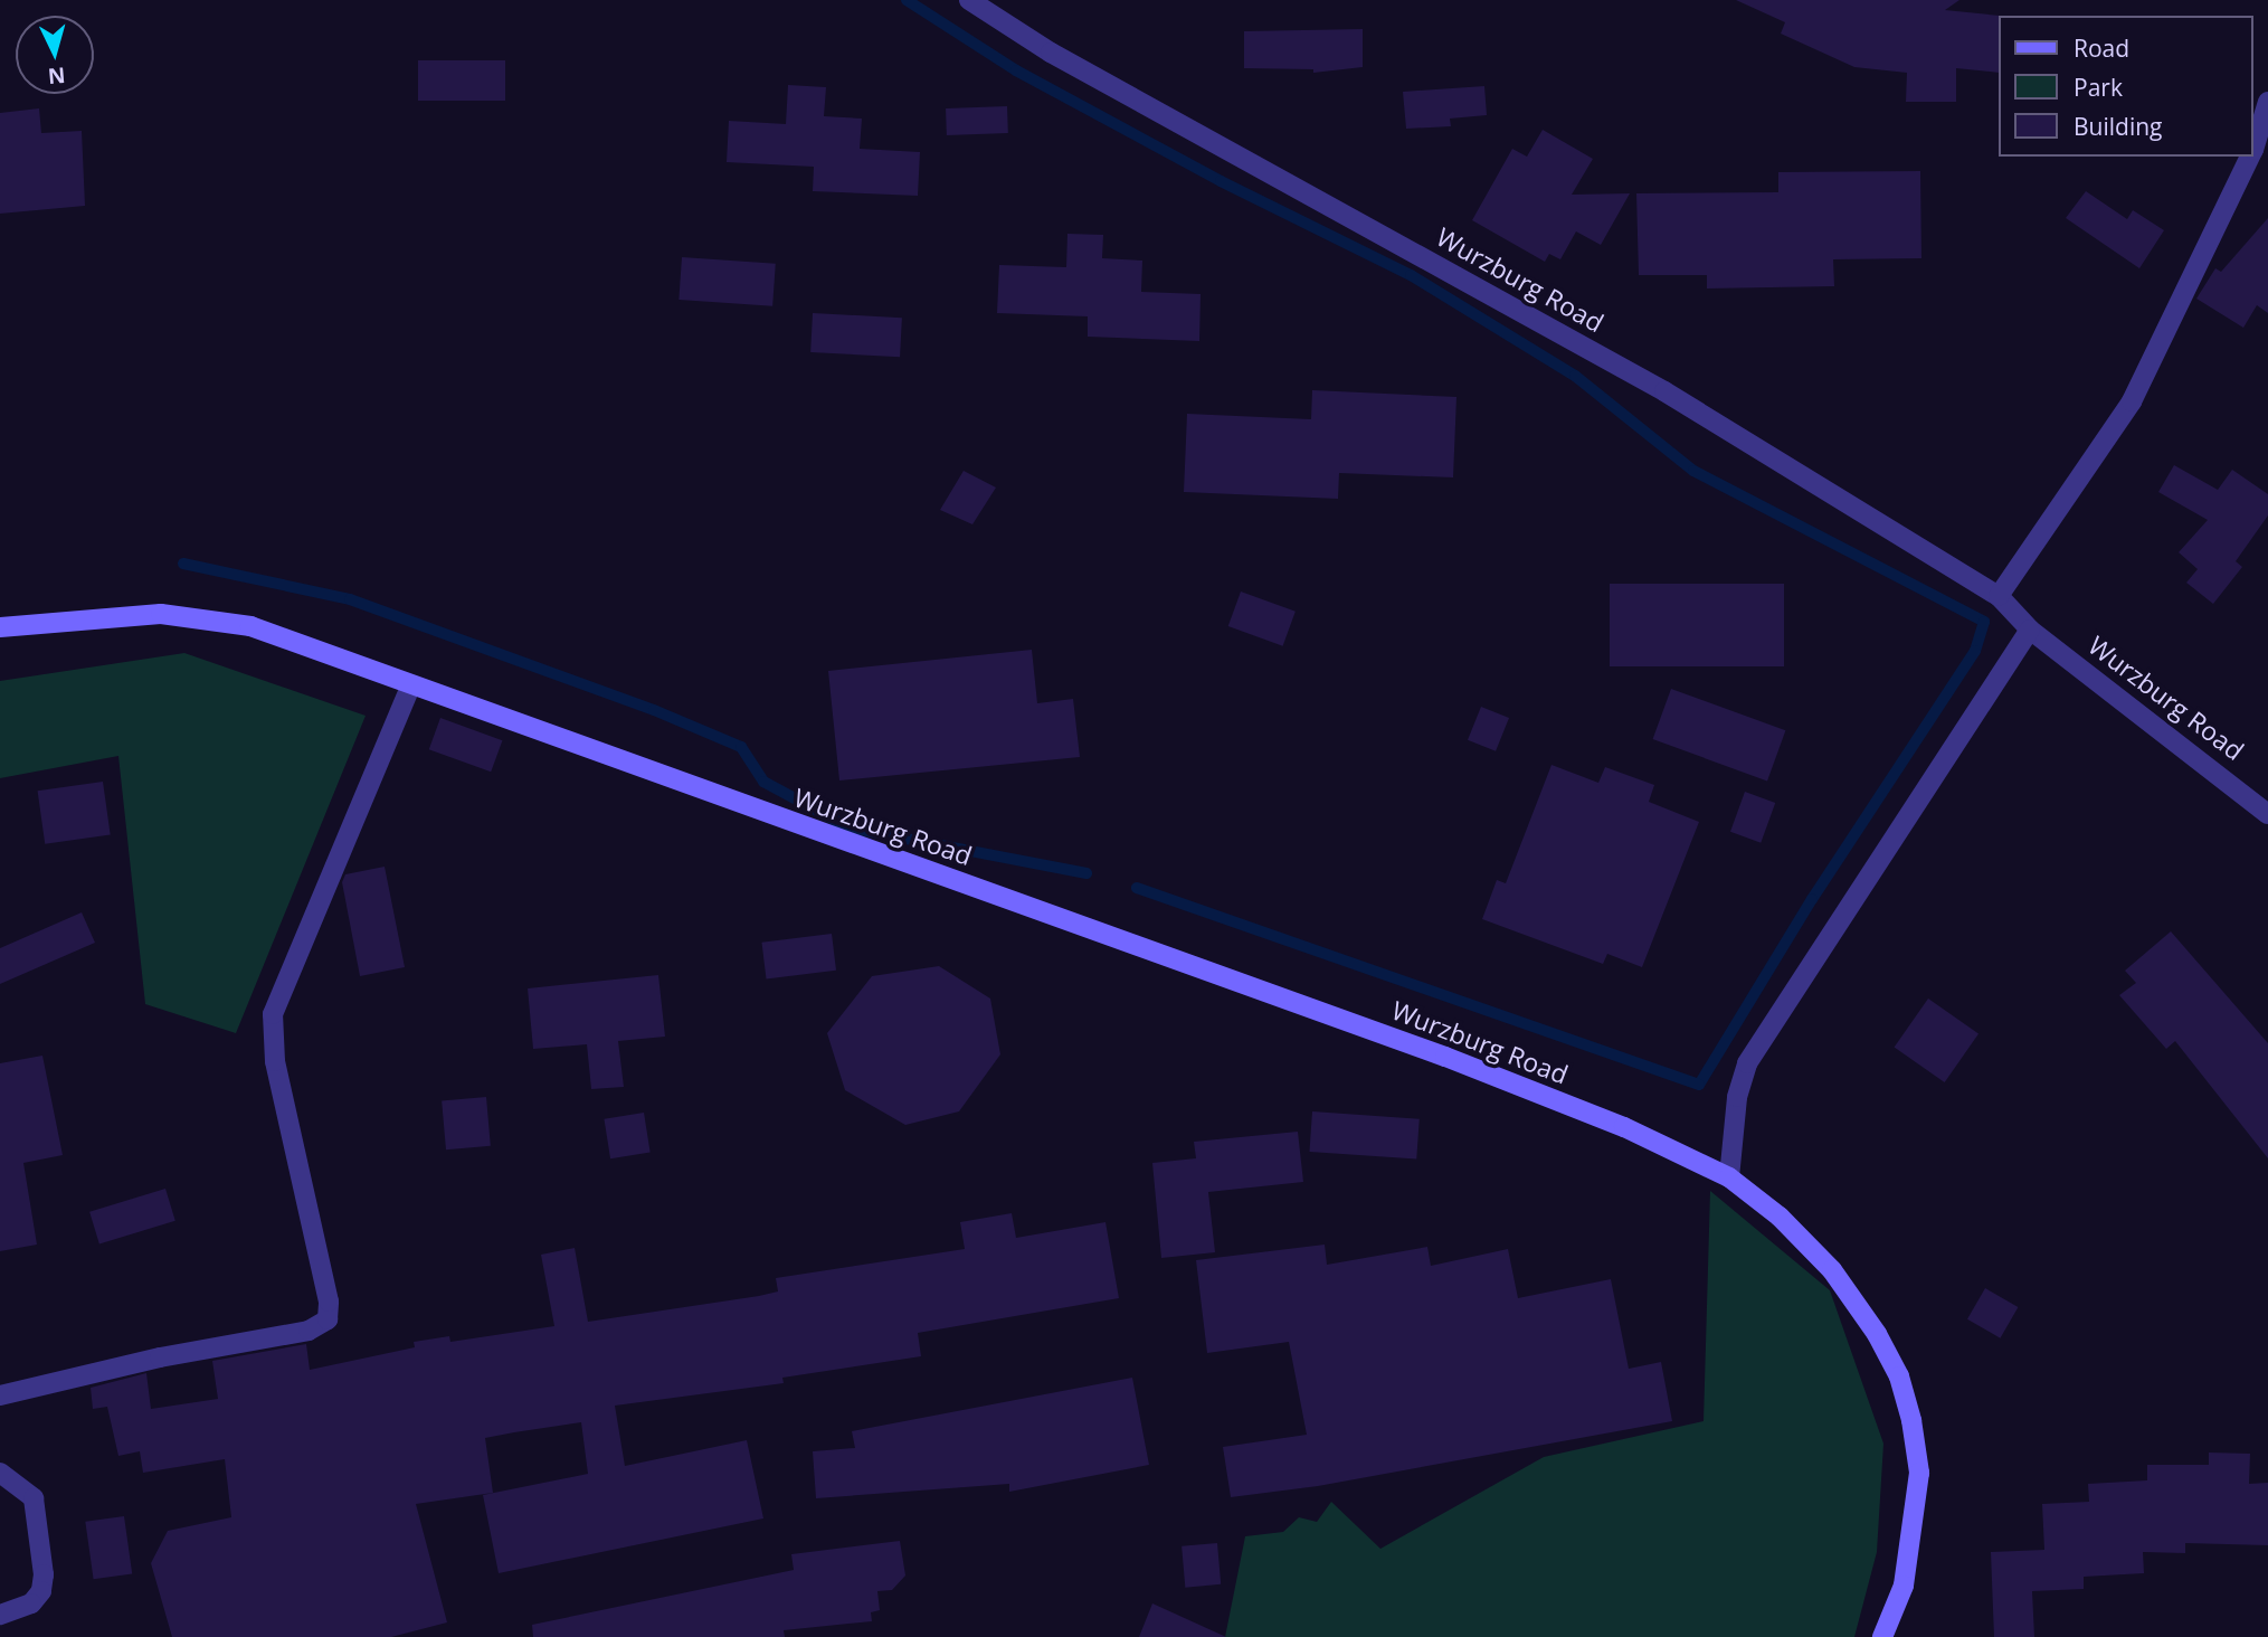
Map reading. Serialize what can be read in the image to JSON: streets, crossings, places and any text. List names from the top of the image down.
{
  "streets": {
    "main road": ["Wurzburg Road"]
  },
  "legend": ["Road", "Park", "Building"],
  "north": "bottom"
}
